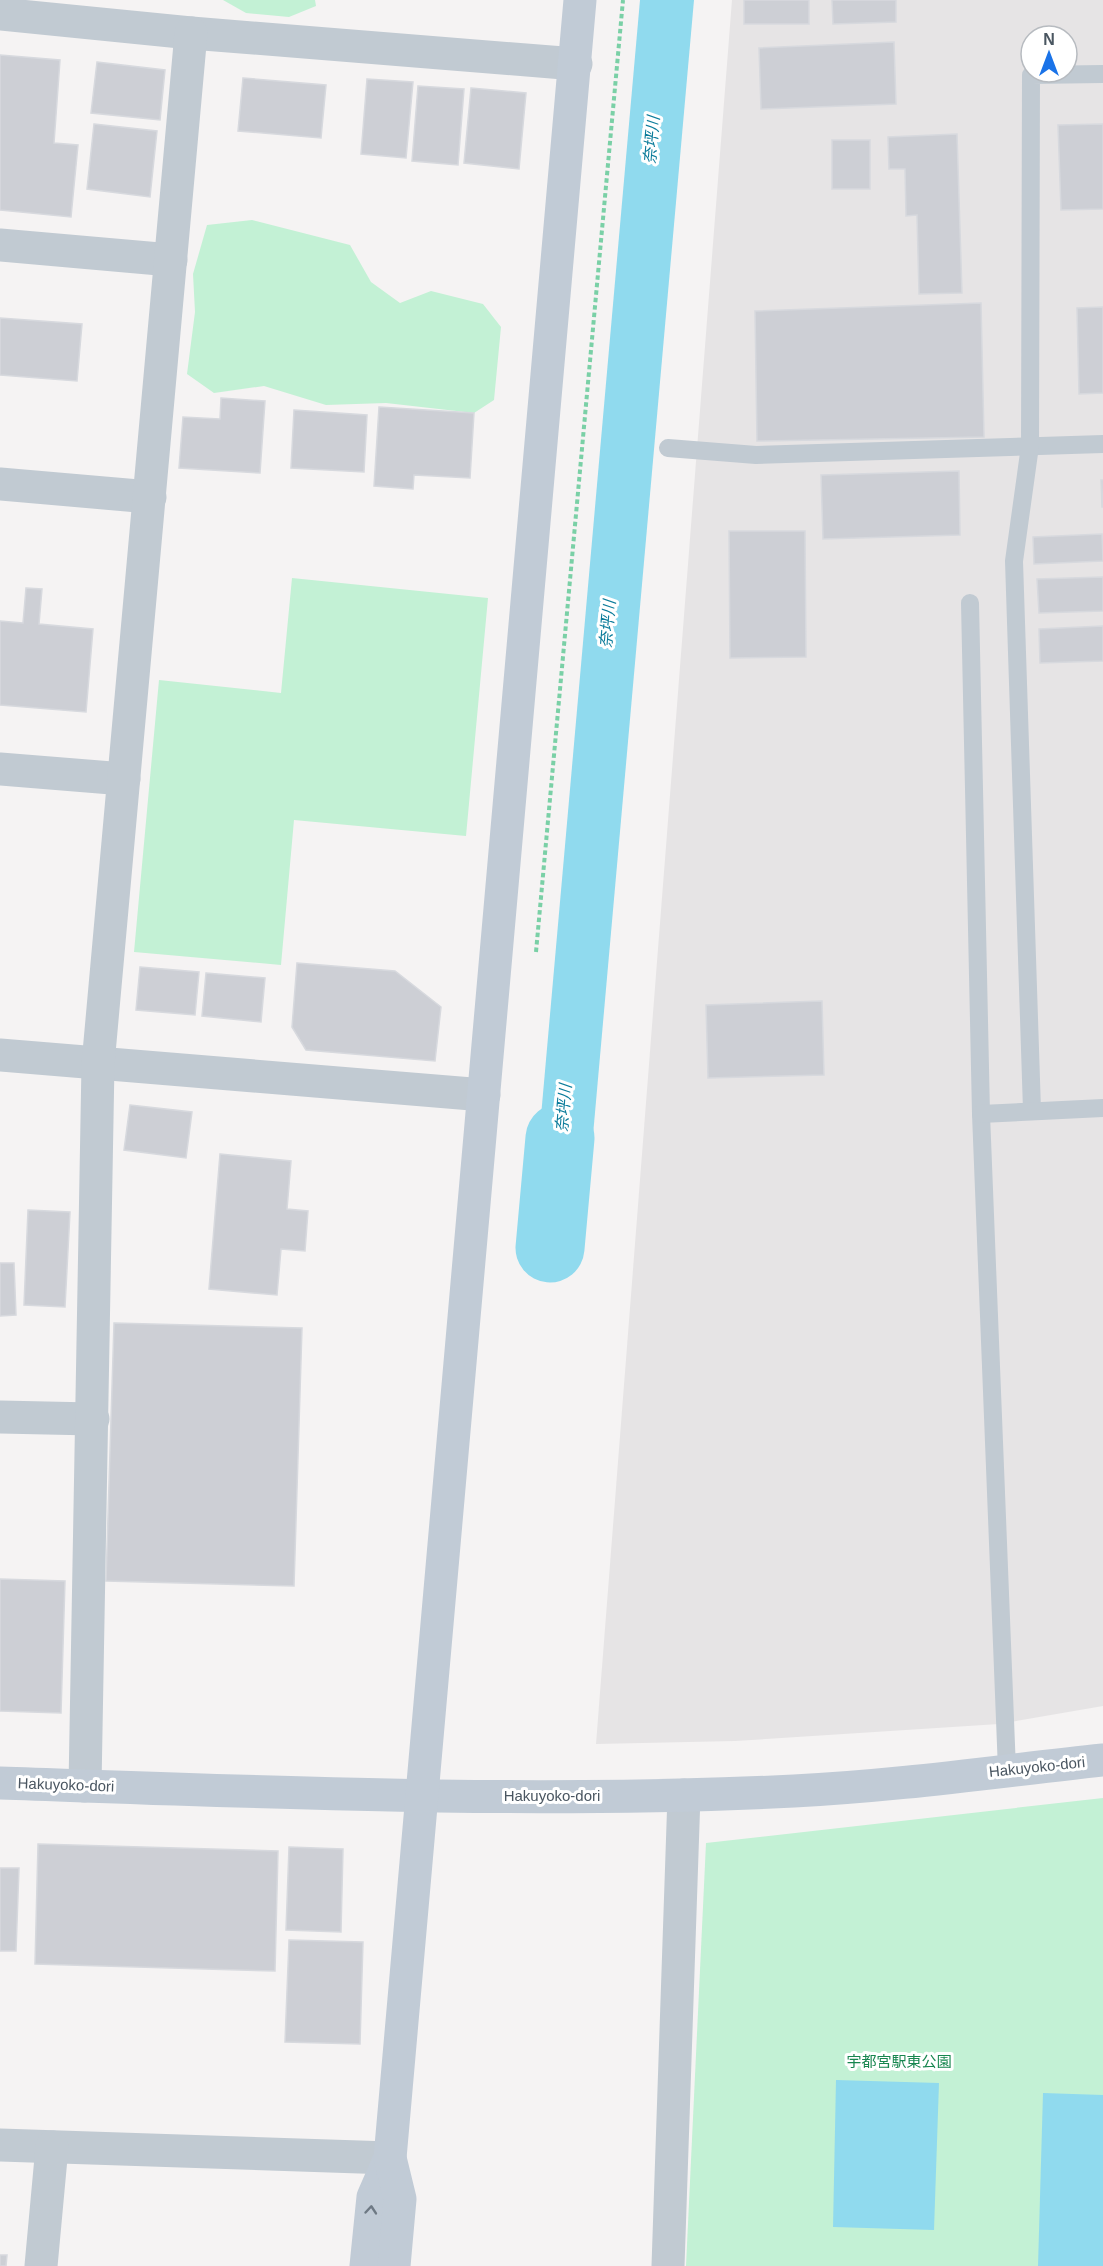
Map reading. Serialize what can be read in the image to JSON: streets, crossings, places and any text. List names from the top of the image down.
{
  "streets": {
    "street": ["Hakuyoko-dori"]
  },
  "water": ["奈坪川"],
  "parks": ["宇都宮駅東公園"],
  "north": "top"
}
